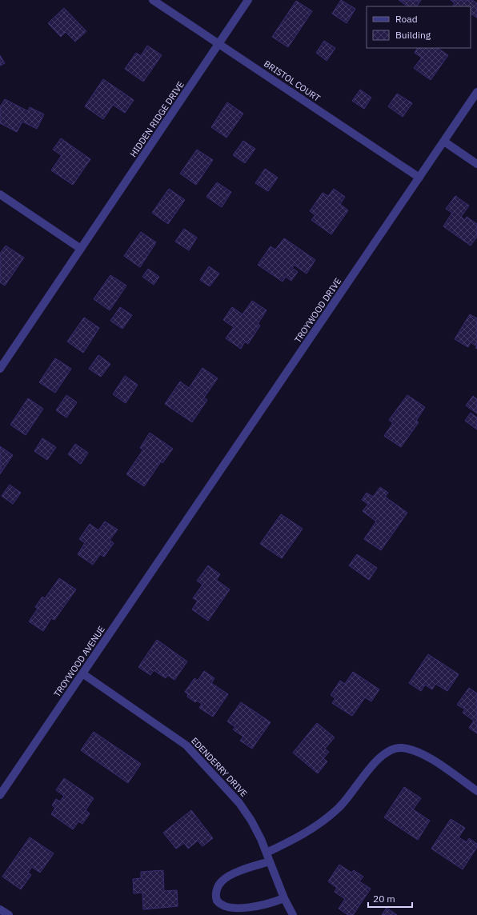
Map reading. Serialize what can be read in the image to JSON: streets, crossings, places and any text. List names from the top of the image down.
{
  "streets": {
    "street": [
      "BRISTOL COURT",
      "HIDDEN RIDGE DRIVE",
      "TROYWOOD DRIVE",
      "TROYWOOD AVENUE",
      "EDENDERRY DRIVE"
    ]
  },
  "crossings": [
    ["BRISTOL COURT", "HIDDEN RIDGE DRIVE"],
    ["BRISTOL COURT", "TROYWOOD DRIVE"],
    ["TROYWOOD DRIVE", "TROYWOOD AVENUE"],
    ["TROYWOOD AVENUE", "EDENDERRY DRIVE"]
  ],
  "legend": ["Road", "Building"],
  "scale_bar": "20 m"
}
